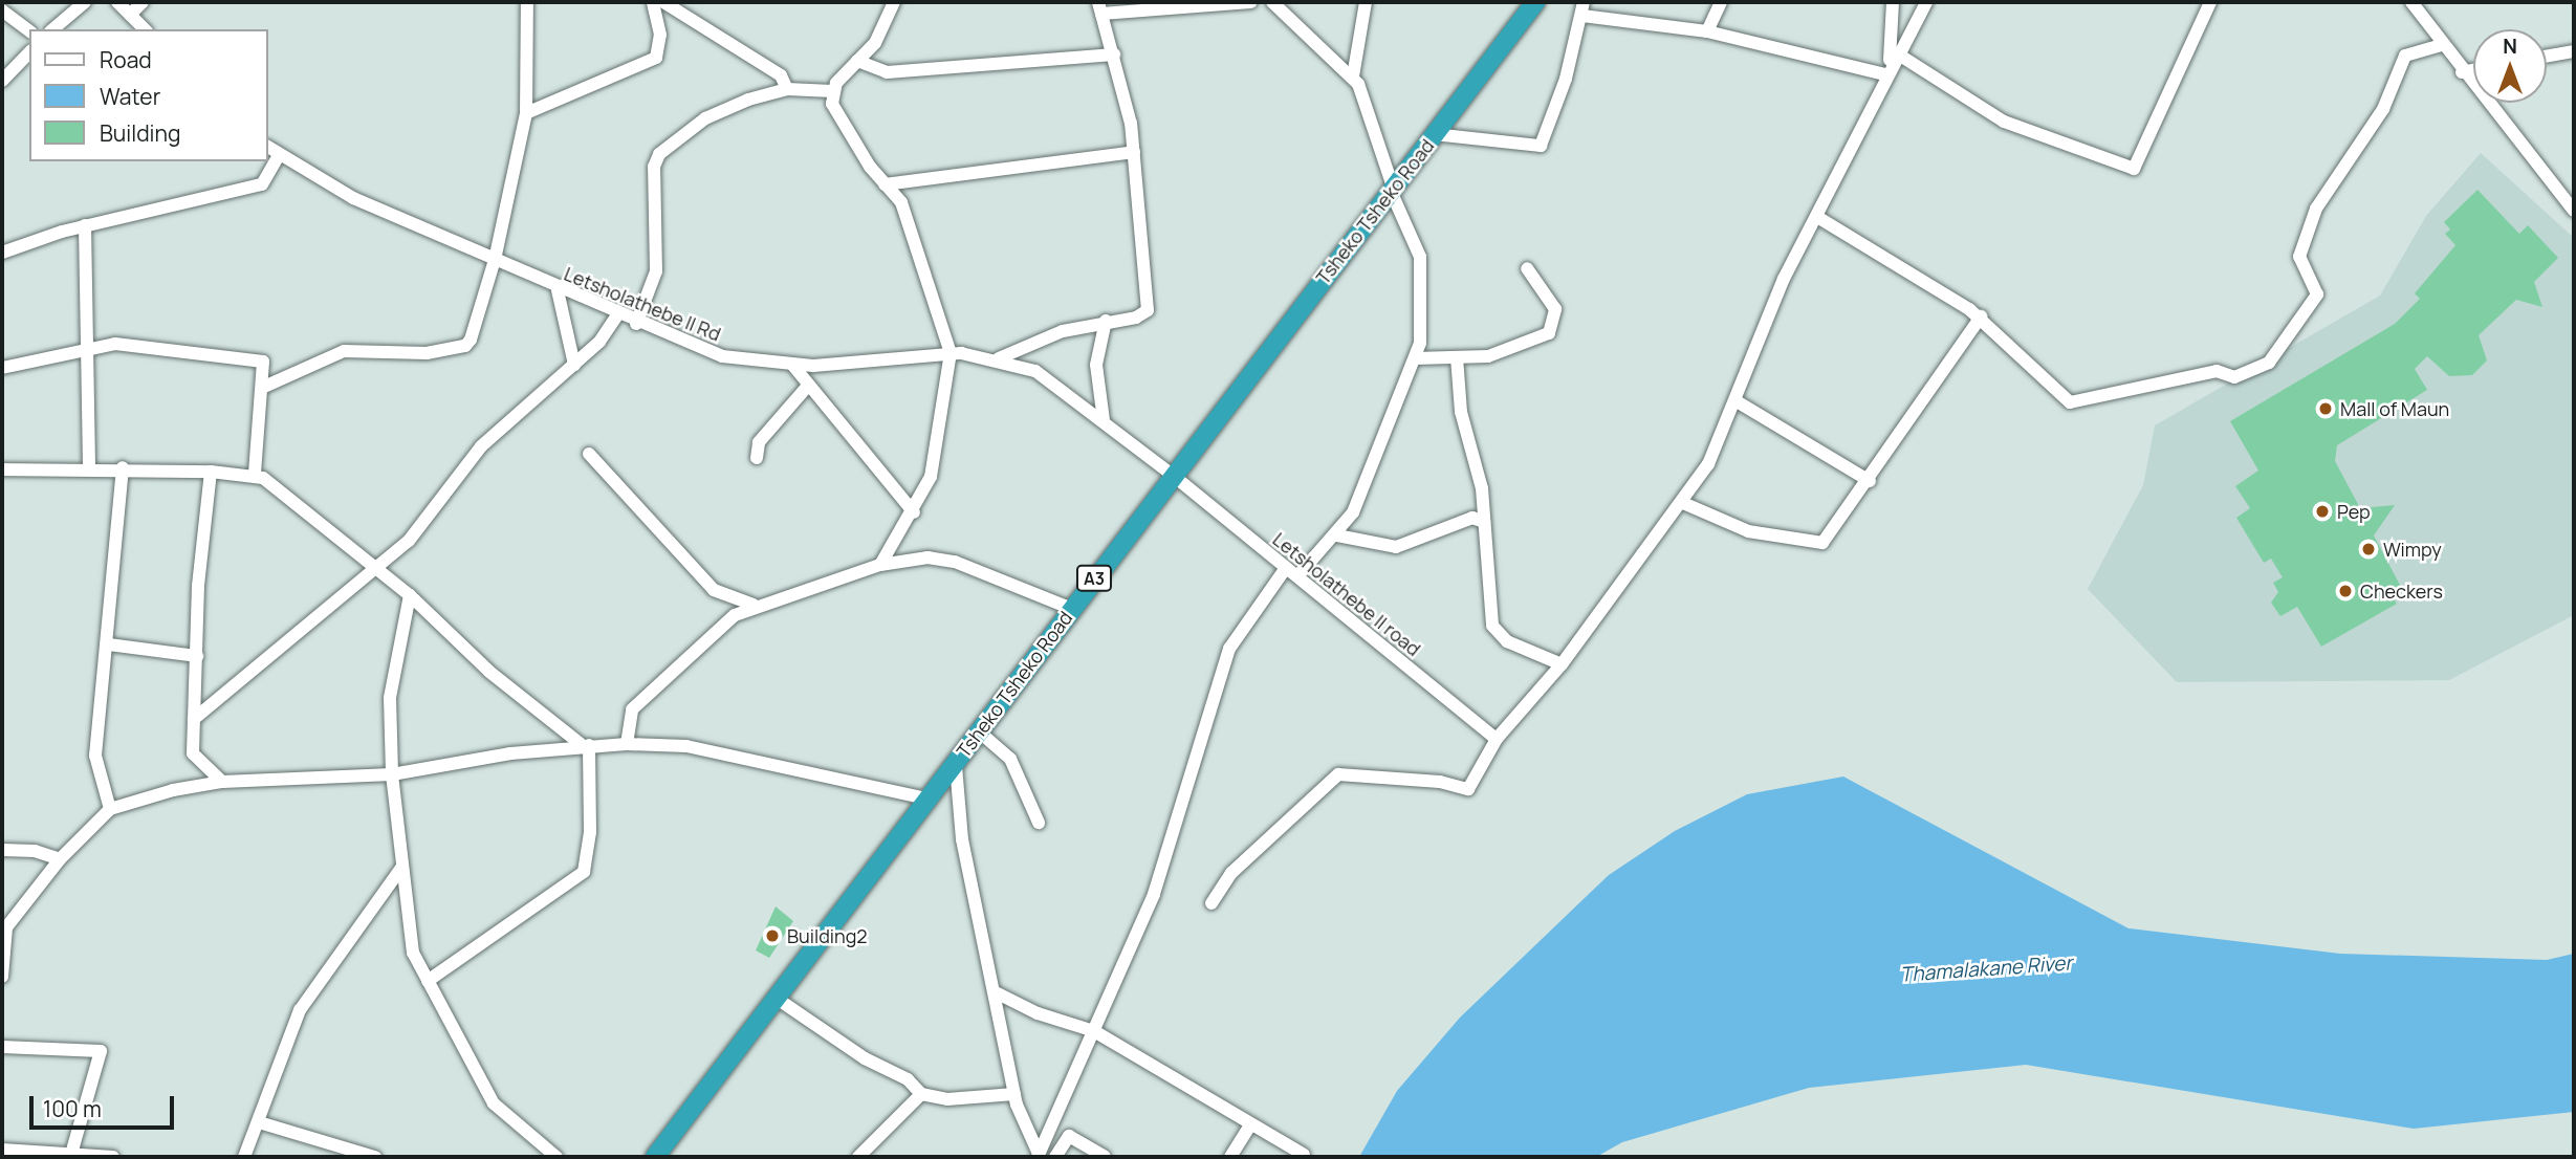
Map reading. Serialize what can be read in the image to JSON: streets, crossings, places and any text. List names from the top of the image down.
{
  "streets": {
    "highway": ["Tsheko Tsheko Road", "A3"],
    "street": ["Letsholathebe II Rd", "Letsholathebe II road"]
  },
  "crossings": [
    ["Tsheko Tsheko Road", "Letsholathebe II Rd"],
    ["Tsheko Tsheko Road", "Letsholathebe II road"],
    ["Letsholathebe II Rd", "Letsholathebe II road"]
  ],
  "water": ["Thamalakane River"],
  "places": [
    "Mall of Maun",
    "Pep",
    "Wimpy",
    "Checkers",
    "Building2"
  ],
  "legend": ["Road", "Water", "Building"],
  "scale_bar": "100 m",
  "north": "top"
}
